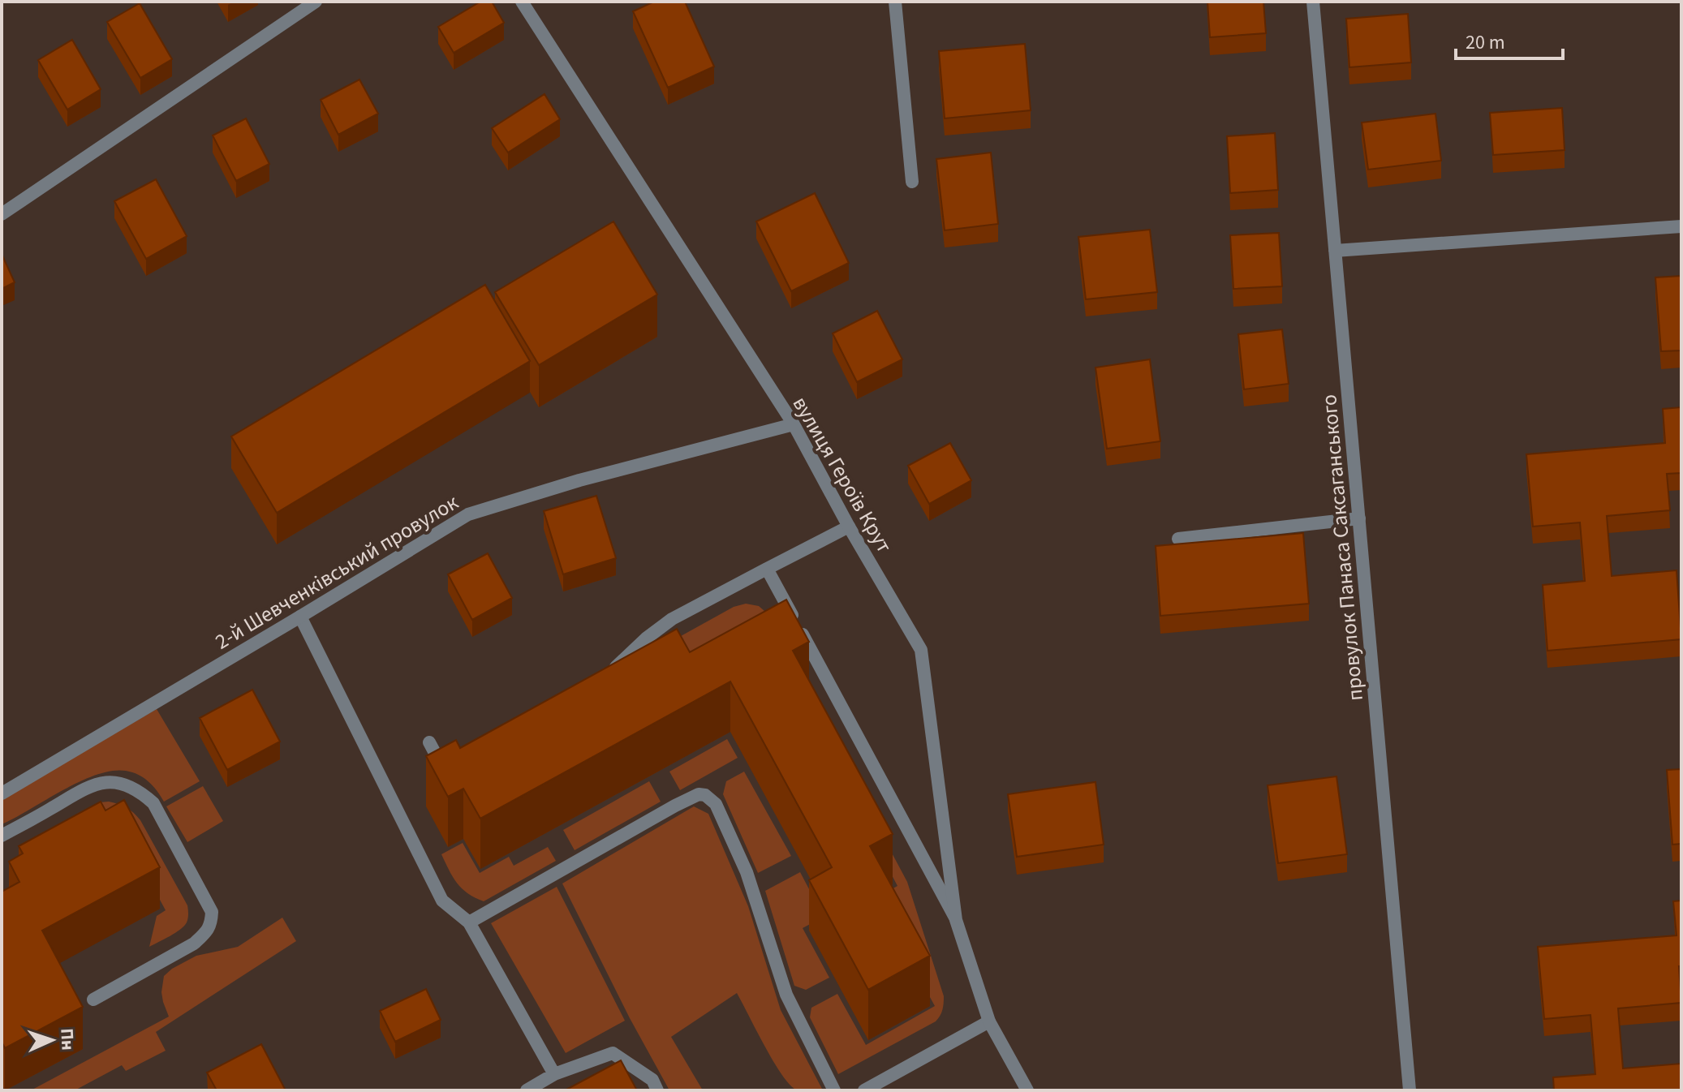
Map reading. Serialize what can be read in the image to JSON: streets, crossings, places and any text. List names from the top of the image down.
{
  "streets": {
    "street": ["вулиця Героїв Крут", "провулок Панаса Саксаганського", "2-й Шевченківський провулок"]
  },
  "crossings": [
    ["вулиця Героїв Крут", "2-й Шевченківський провулок"]
  ],
  "scale_bar": "20 m",
  "north": "right"
}
